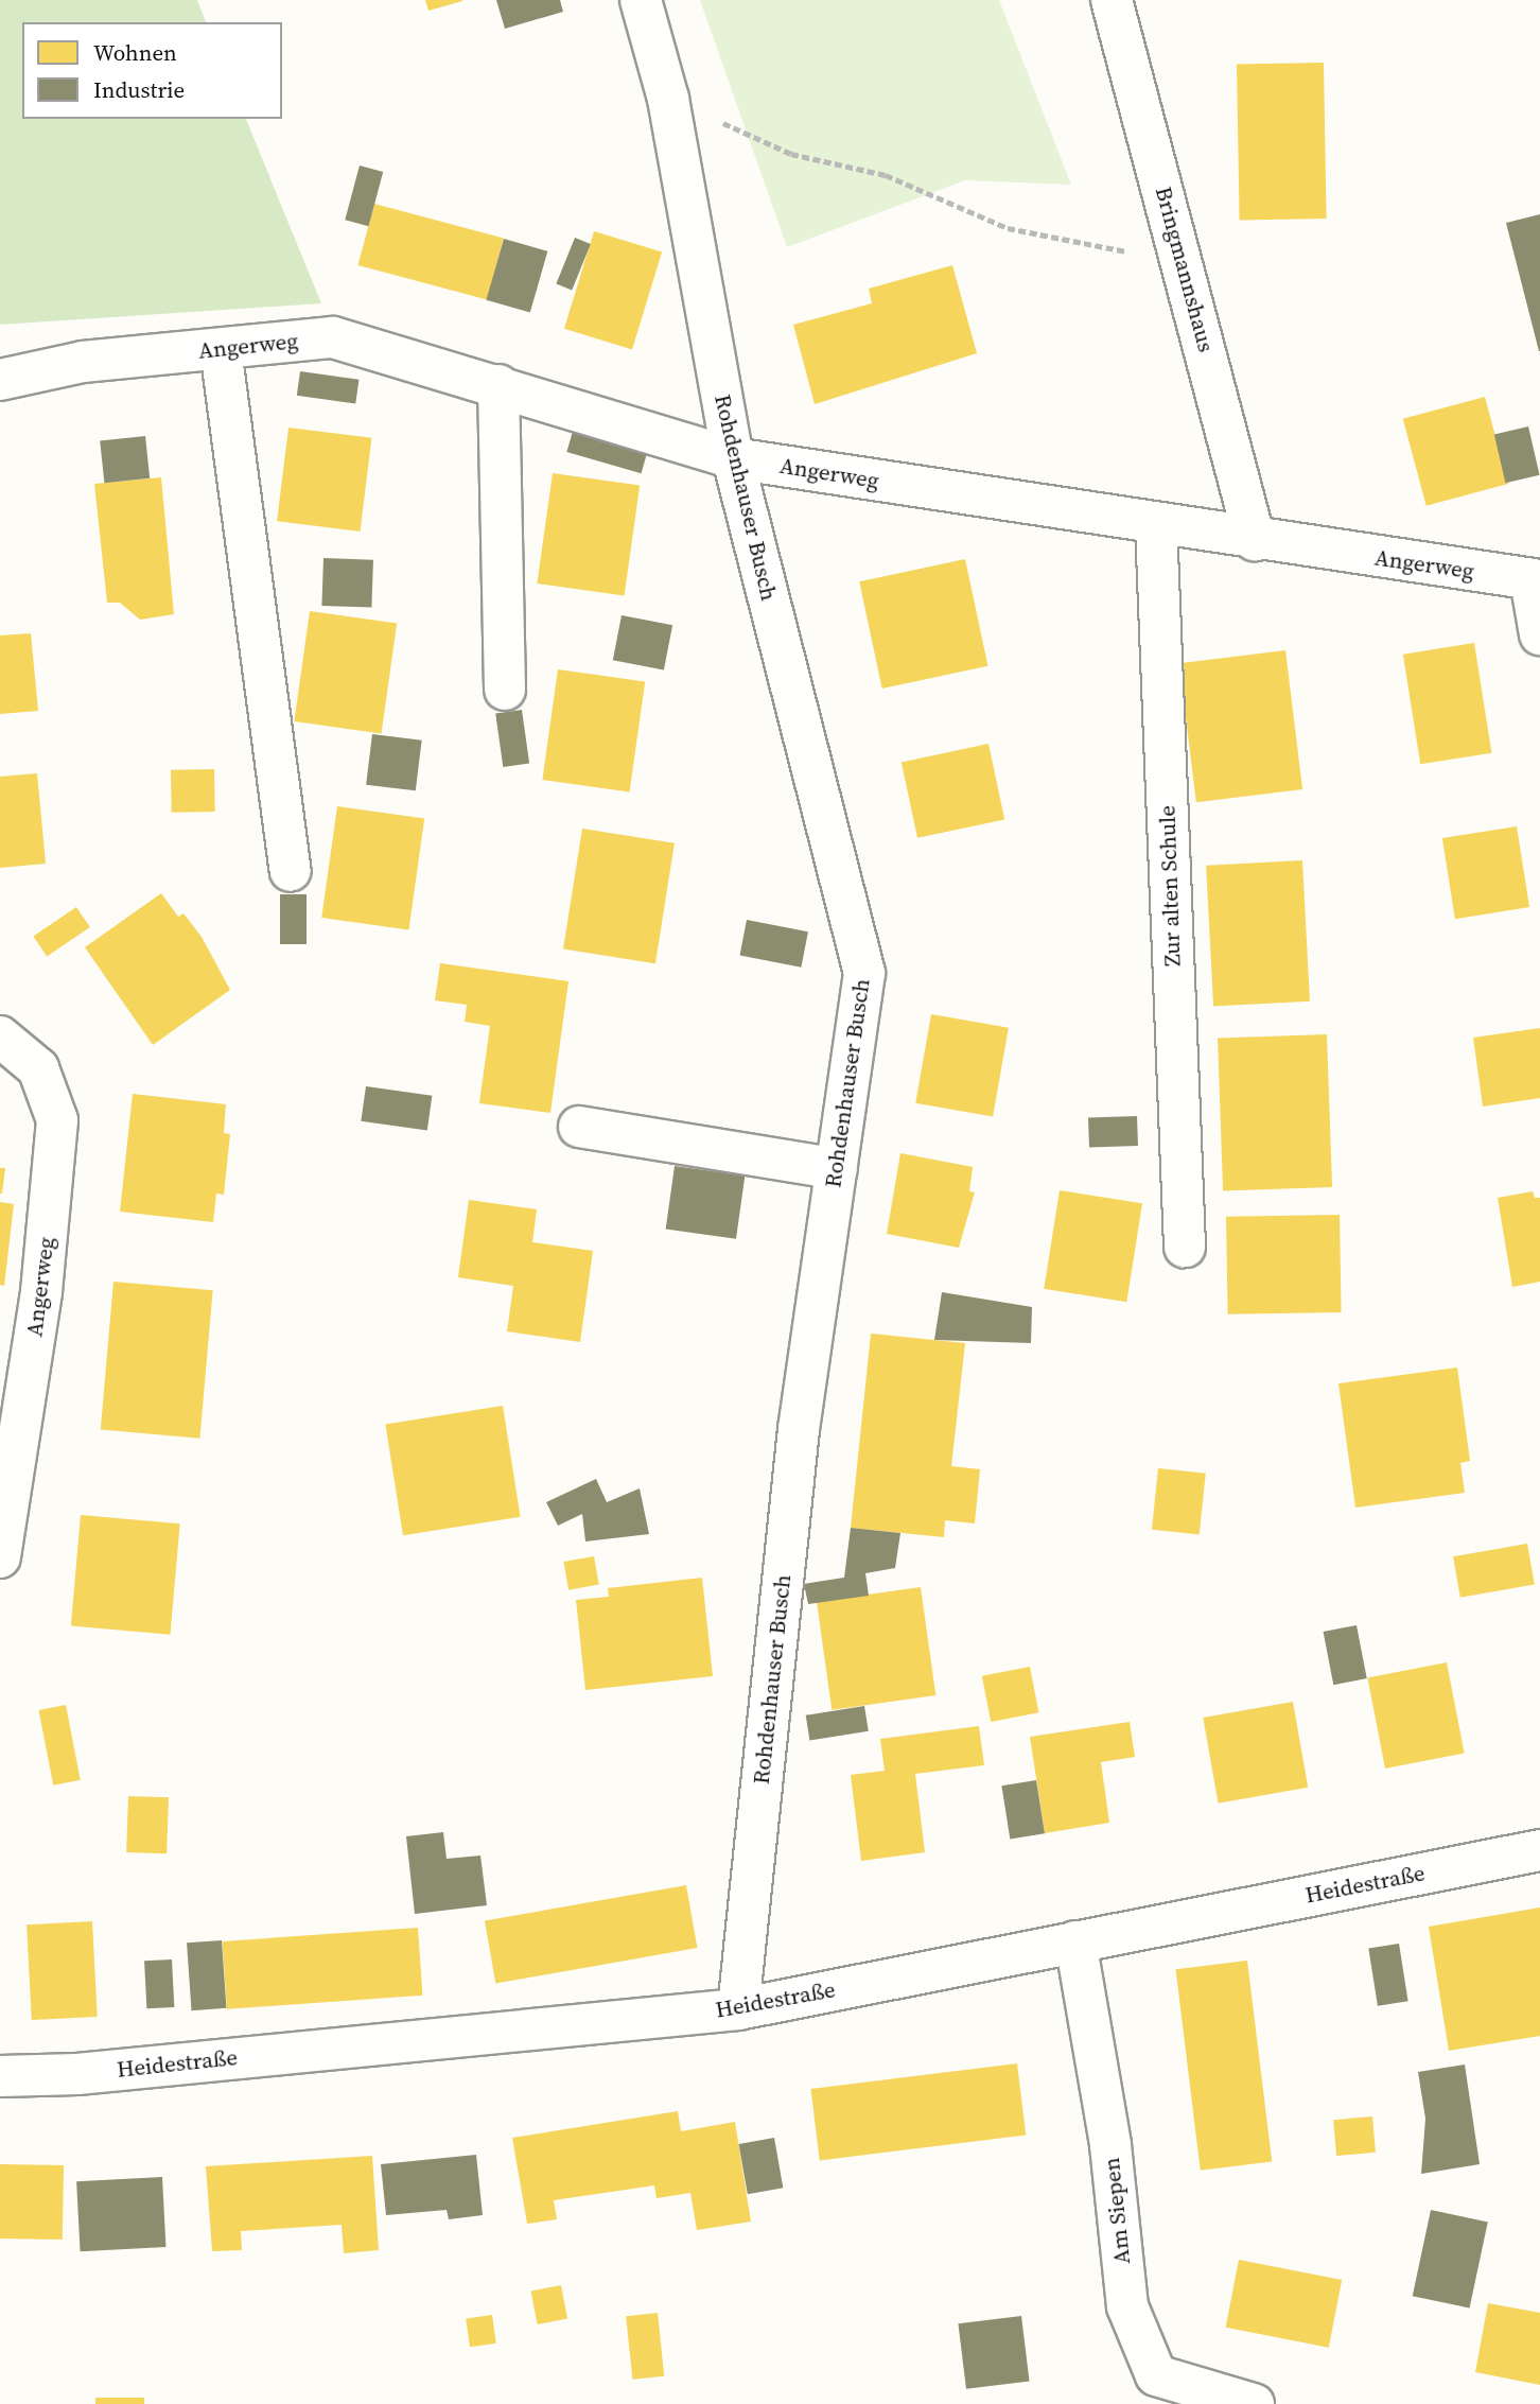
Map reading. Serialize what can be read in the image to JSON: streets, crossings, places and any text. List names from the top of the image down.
{
  "streets": {
    "street": [
      "Bringmannshaus",
      "Angerweg",
      "Rohdenhauser Busch",
      "Zur alten Schule",
      "Heidestraße",
      "Am Siepen"
    ]
  },
  "crossings": [
    ["Bringmannshaus", "Angerweg"],
    ["Angerweg", "Rohdenhauser Busch"],
    ["Angerweg", "Zur alten Schule"],
    ["Rohdenhauser Busch", "Heidestraße"],
    ["Heidestraße", "Am Siepen"]
  ],
  "legend": ["Wohnen", "Industrie"]
}
